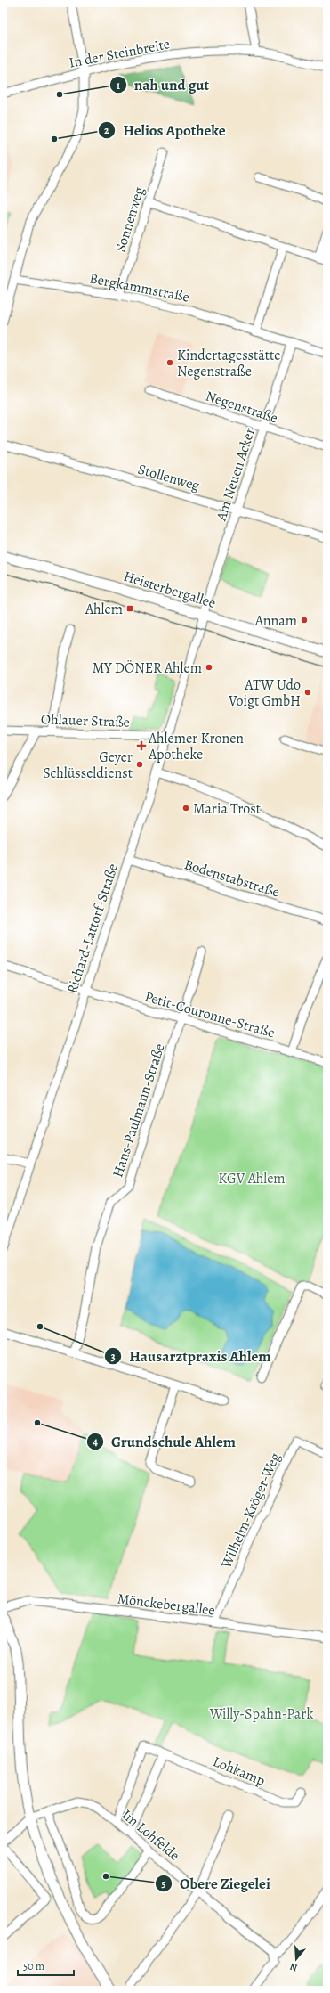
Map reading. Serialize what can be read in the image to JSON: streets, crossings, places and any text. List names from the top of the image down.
{
  "streets": {
    "main road": ["Heisterbergallee"],
    "street": [
      "In der Steinbreite",
      "Sonnenweg",
      "Bergkammstraße",
      "Negenstraße",
      "Am Neuen Acker",
      "Stollenweg",
      "Ohlauer Straße",
      "Bodenstabstraße",
      "Richard-Lattorf-Straße",
      "Petit-Couronne-Straße",
      "Hans-Paulmann-Straße",
      "Wilhelm-Kröger-Weg",
      "Mönckebergallee",
      "Lohkamp",
      "Im Lohfelde"
    ]
  },
  "crossings": [
    ["Sonnenweg", "Bergkammstraße"],
    ["Bergkammstraße", "Am Neuen Acker"],
    ["Negenstraße", "Am Neuen Acker"],
    ["Am Neuen Acker", "Stollenweg"],
    ["Am Neuen Acker", "Heisterbergallee"],
    ["Am Neuen Acker", "Richard-Lattorf-Straße"],
    ["Heisterbergallee", "Richard-Lattorf-Straße"],
    ["Ohlauer Straße", "Richard-Lattorf-Straße"],
    ["Bodenstabstraße", "Richard-Lattorf-Straße"],
    ["Richard-Lattorf-Straße", "Petit-Couronne-Straße"],
    ["Petit-Couronne-Straße", "Hans-Paulmann-Straße"],
    ["Wilhelm-Kröger-Weg", "Mönckebergallee"],
    ["Lohkamp", "Im Lohfelde"]
  ],
  "parks": ["KGV Ahlem", "Willy-Spahn-Park"],
  "places": {
    "other": [
      "nah und gut",
      "Helios Apotheke",
      "Kindertagesstätte Negenstraße",
      "Annam",
      "MY DÖNER Ahlem",
      "ATW Udo Voigt GmbH",
      "Geyer Schlüsseldienst",
      "Maria Trost",
      "Hausarztpraxis Ahlem",
      "Grundschule Ahlem",
      "Obere Ziegelei"
    ],
    "transit": ["Ahlem"],
    "health": ["Ahlemer Kronen Apotheke"]
  },
  "scale_bar": "50 m",
  "north": "bottom"
}
